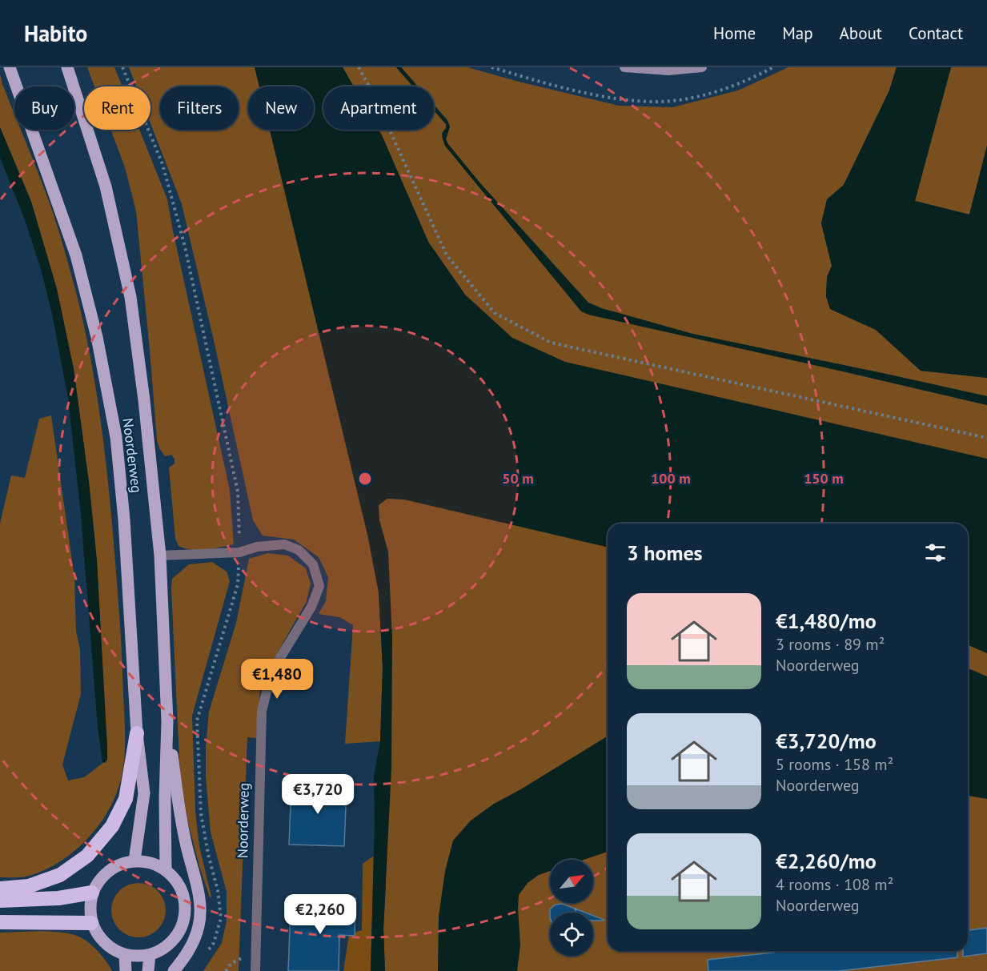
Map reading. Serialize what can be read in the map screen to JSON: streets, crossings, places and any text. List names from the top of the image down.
{
  "streets": {
    "main road": ["Noorderweg"]
  },
  "north": "top right",
  "page": {
    "header": "Habito",
    "nav": [
      "Home",
      "Map",
      "About",
      "Contact"
    ],
    "chip": [
      "Buy",
      "Rent",
      "Filters",
      "New",
      "Apartment"
    ],
    "heading": "3 homes",
    "list": [
      {
        "name": "€1,480/mo",
        "note": "3 rooms · 89 m² · Noorderweg"
      },
      {
        "name": "€3,720/mo",
        "note": "5 rooms · 158 m² · Noorderweg"
      },
      {
        "name": "€2,260/mo",
        "note": "4 rooms · 108 m² · Noorderweg"
      }
    ],
    "price": ["€1,480", "€3,720", "€2,260"]
  },
  "rings": ["50 m", "100 m", "150 m"]
}
